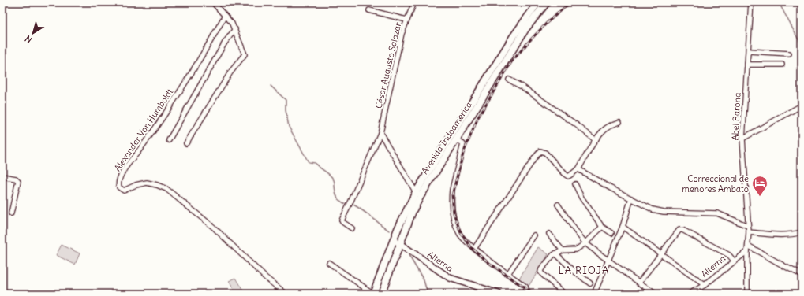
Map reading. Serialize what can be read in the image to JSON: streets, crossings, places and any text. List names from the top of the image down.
{
  "streets": {
    "main road": ["Avenida Indoamerica"],
    "street": [
      "César Augusto Salazar",
      "Abel Barona",
      "Alexander Von Humboldt",
      "Alterna"
    ]
  },
  "crossings": [
    ["Abel Barona", "Alterna"],
    ["Avenida Indoamerica", "Alterna"]
  ],
  "districts": ["LA RIOJA"],
  "places": {
    "hotel": ["Correccional de menores Ambato"]
  },
  "north": "bottom left"
}
